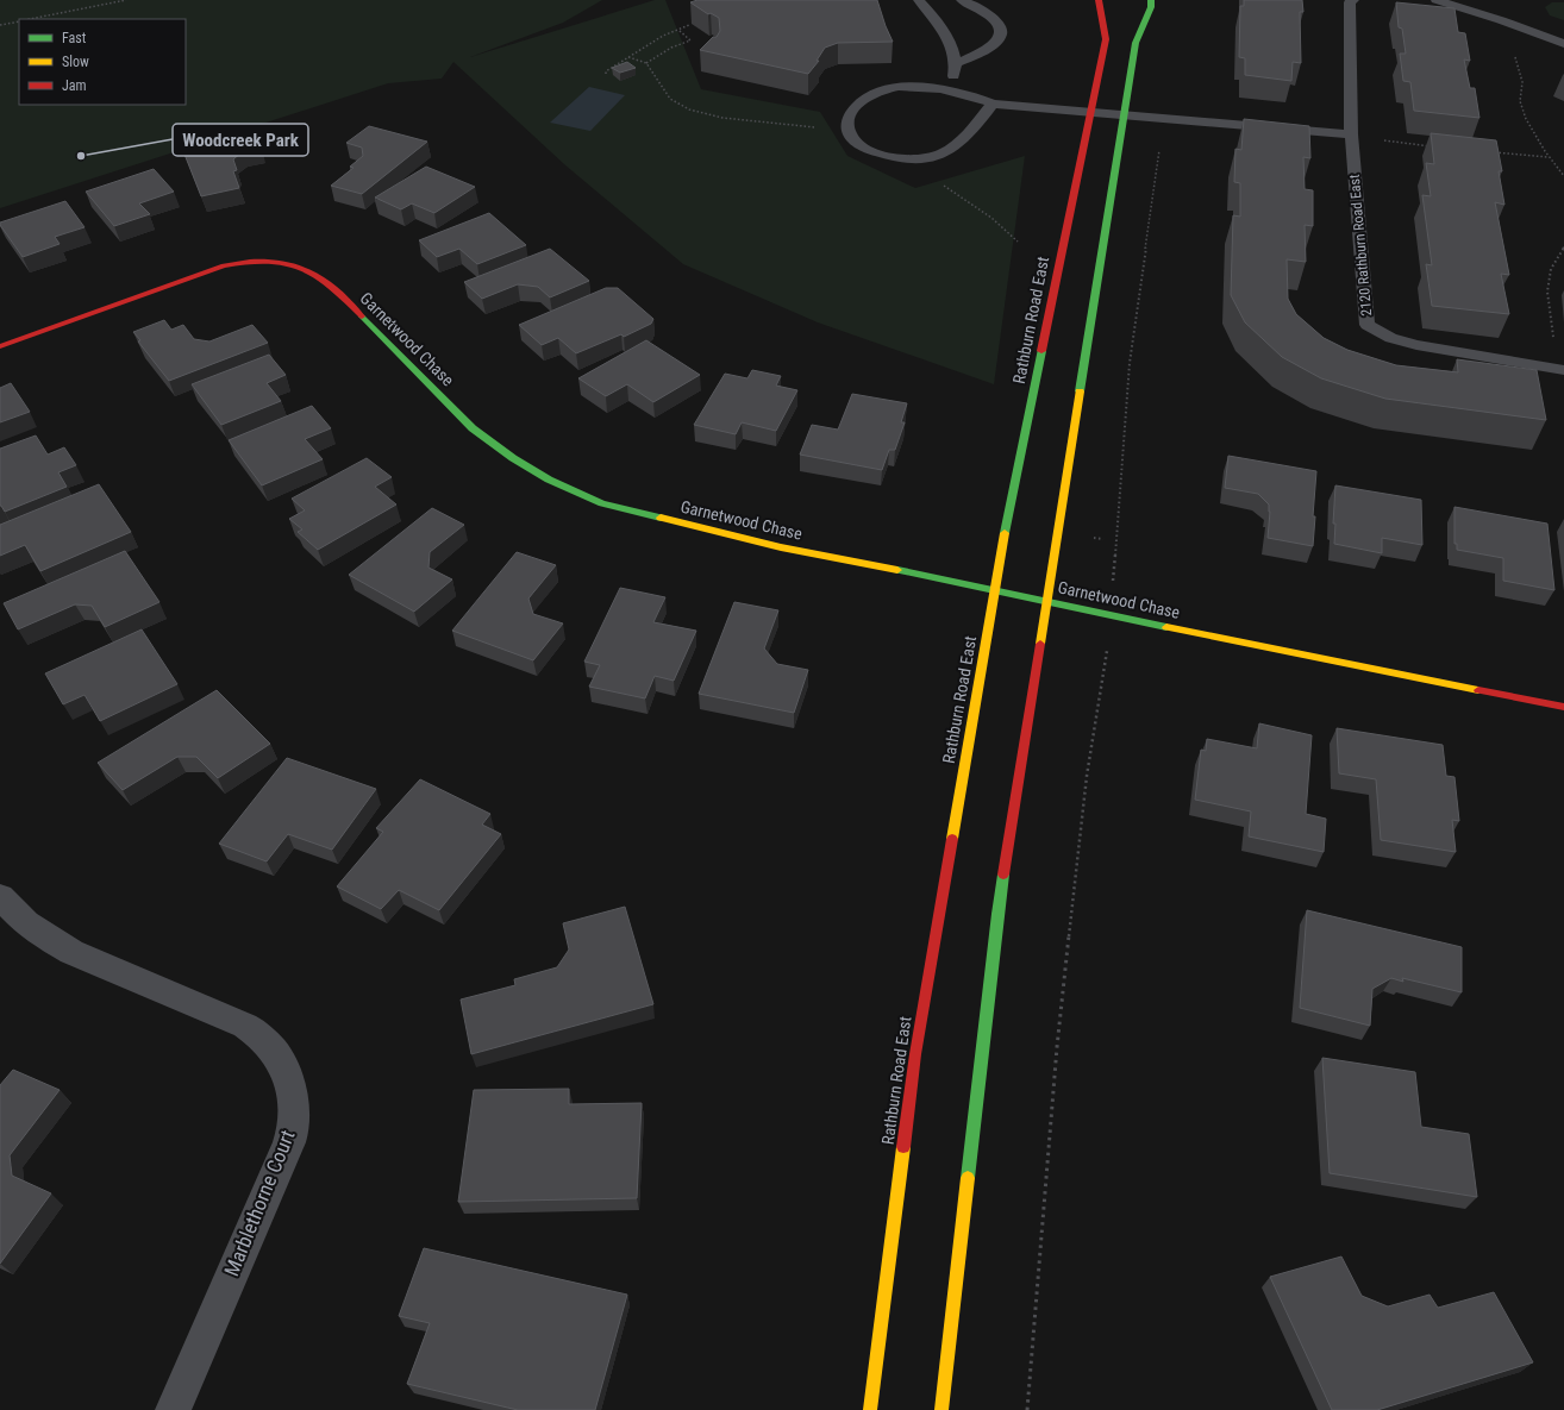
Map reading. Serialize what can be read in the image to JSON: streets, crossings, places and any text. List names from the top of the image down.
{
  "streets": {
    "street": ["Rathburn Road East", "Garnetwood Chase", "Marblethorne Court"],
    "lane": ["2120 Rathburn Road East"]
  },
  "crossings": [
    ["Rathburn Road East", "Garnetwood Chase"]
  ],
  "places": ["Woodcreek Park"],
  "legend": ["Fast", "Slow", "Jam"]
}
